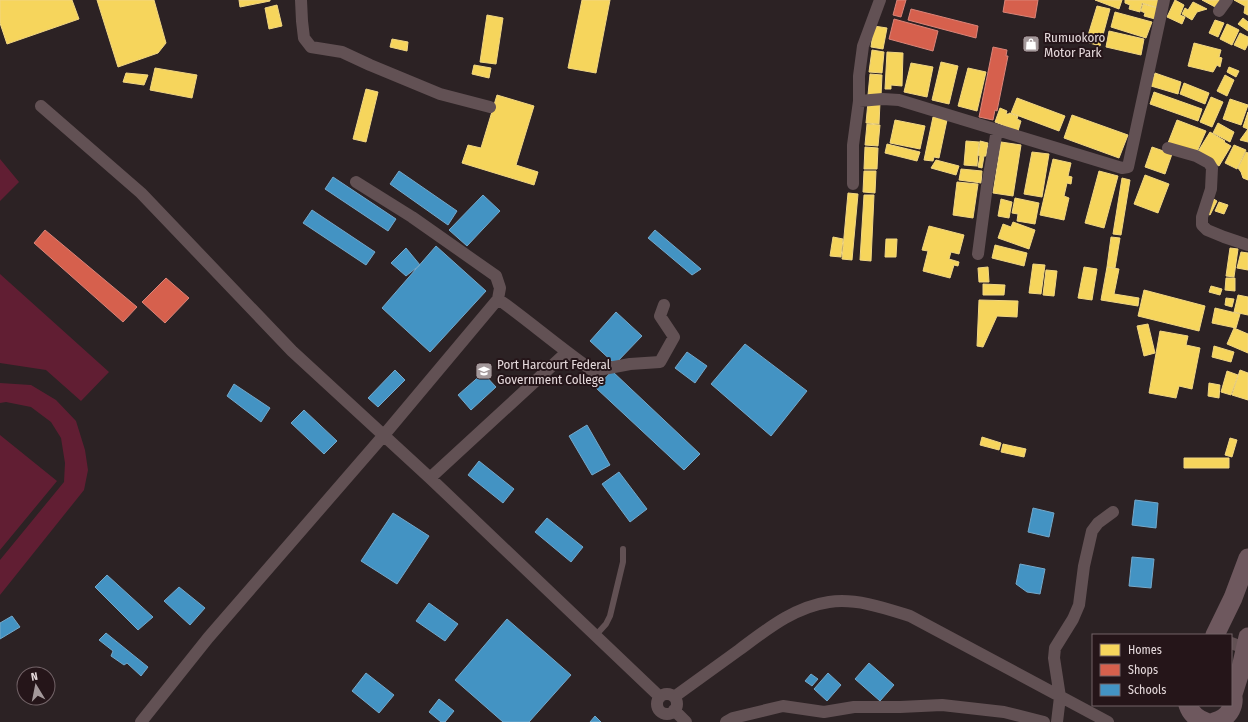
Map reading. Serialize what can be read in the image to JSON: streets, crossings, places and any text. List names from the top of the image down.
{
  "places": {
    "shop": ["Rumuokoro Motor Park"],
    "school or university": ["Port Harcourt Federal Government College"]
  },
  "legend": ["Homes", "Shops", "Schools"],
  "north": "top"
}
